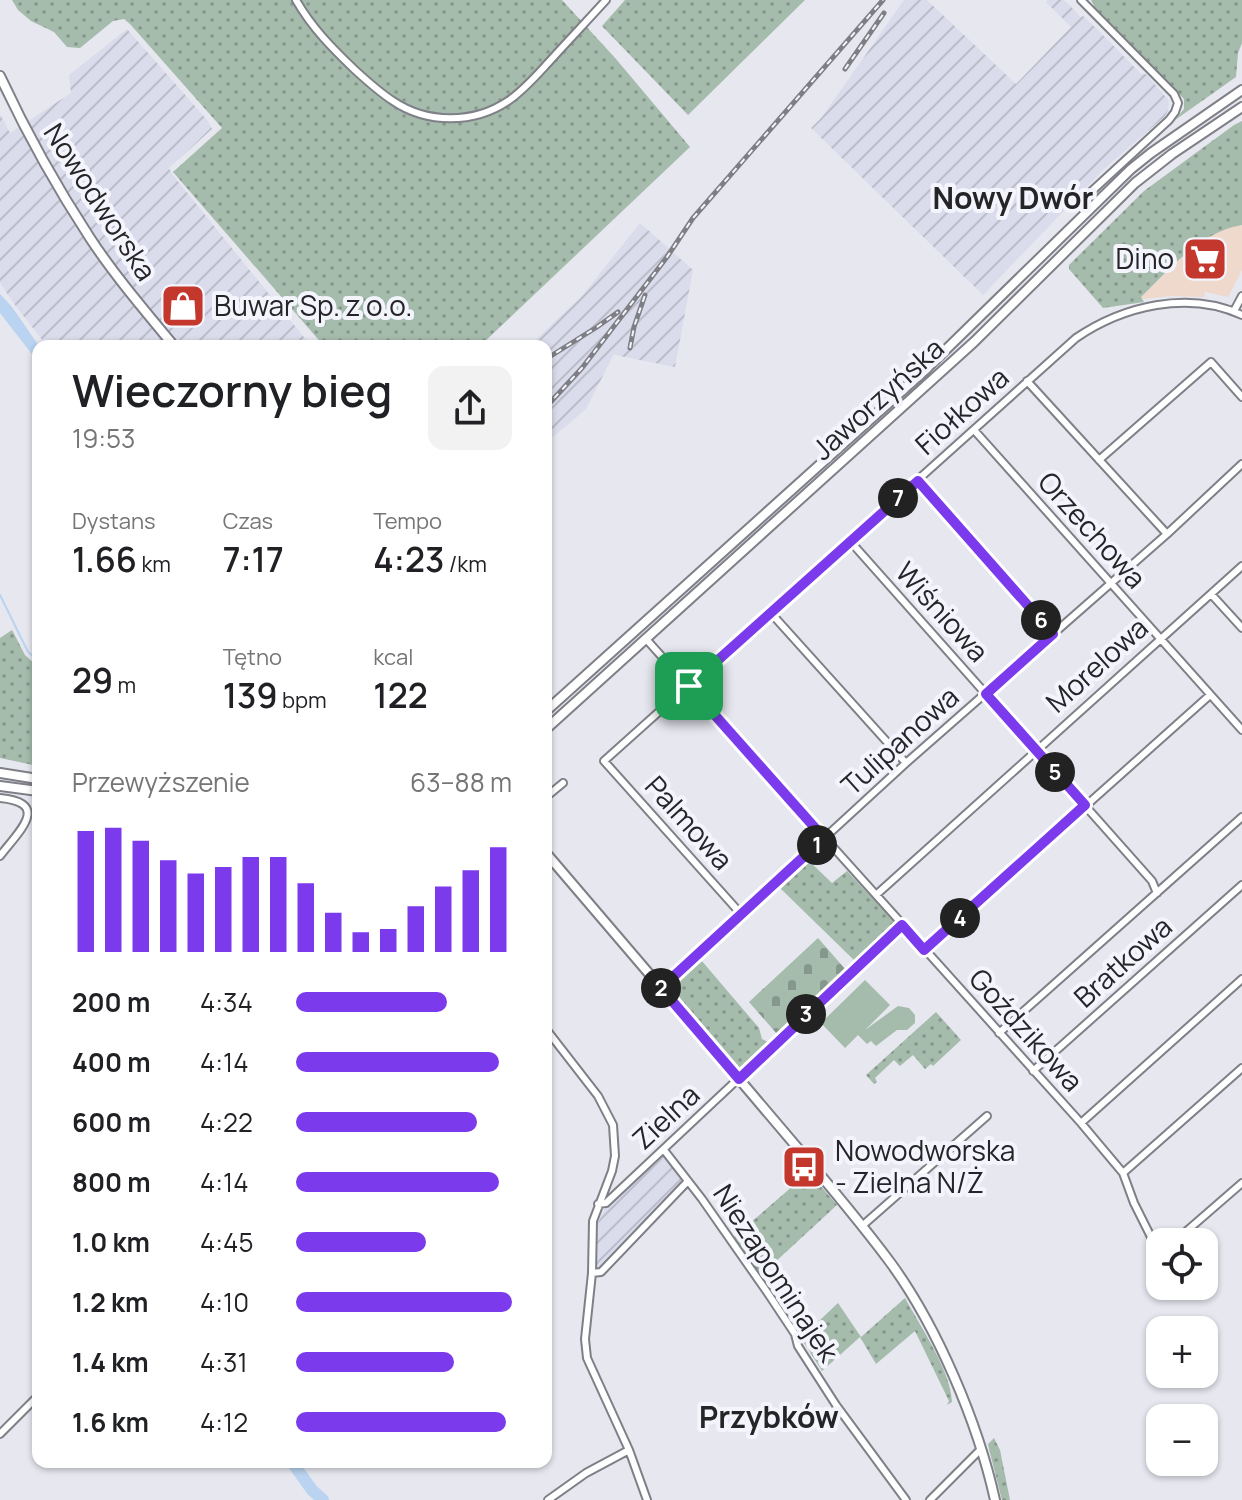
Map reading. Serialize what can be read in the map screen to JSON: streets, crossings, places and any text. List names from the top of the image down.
{
  "streets": {
    "main road": ["Nowodworska", "Jaworzyńska"],
    "street": [
      "Fiołkowa",
      "Orzechowa",
      "Wiśniowa",
      "Morelowa",
      "Tulipanowa",
      "Palmowa",
      "Bratkowa",
      "Goździkowa",
      "Zielna",
      "Niezapominajek"
    ]
  },
  "crossings": [
    ["Jaworzyńska", "Goździkowa"],
    ["Fiołkowa", "Orzechowa"],
    ["Fiołkowa", "Wiśniowa"],
    ["Fiołkowa", "Palmowa"],
    ["Fiołkowa", "Goździkowa"],
    ["Orzechowa", "Morelowa"],
    ["Orzechowa", "Tulipanowa"],
    ["Wiśniowa", "Morelowa"],
    ["Wiśniowa", "Tulipanowa"],
    ["Morelowa", "Goździkowa"],
    ["Tulipanowa", "Palmowa"],
    ["Tulipanowa", "Goździkowa"],
    ["Bratkowa", "Goździkowa"],
    ["Goździkowa", "Zielna"],
    ["Zielna", "Niezapominajek"]
  ],
  "districts": ["Nowy Dwór", "Przybków"],
  "places": {
    "supermarket": ["Dino"],
    "shop": ["Buwar Sp. z o.o."],
    "bus stop": ["Nowodworska - Zielna N/Ż"]
  },
  "page": {
    "heading": ["Wieczorny bieg", "19:53"],
    "stats": [
      ["Dystans", "1.66 km"],
      ["Czas", "7:17"],
      ["Tempo", "4:23 /km"],
      ["29 m"],
      ["Tętno", "139 bpm"],
      ["kcal", "122"]
    ],
    "pins": [
      "7",
      "6",
      "5",
      "1",
      "4",
      "2",
      "3"
    ],
    "chart": ["Przewyższenie", "63–88 m"],
    "list": [
      {
        "name": "200 m",
        "note": "4:34"
      },
      {
        "name": "400 m",
        "note": "4:14"
      },
      {
        "name": "600 m",
        "note": "4:22"
      },
      {
        "name": "800 m",
        "note": "4:14"
      },
      {
        "name": "1.0 km",
        "note": "4:45"
      },
      {
        "name": "1.2 km",
        "note": "4:10"
      },
      {
        "name": "1.4 km",
        "note": "4:31"
      },
      {
        "name": "1.6 km",
        "note": "4:12"
      }
    ],
    "map_buttons": ["+", "−"]
  }
}
